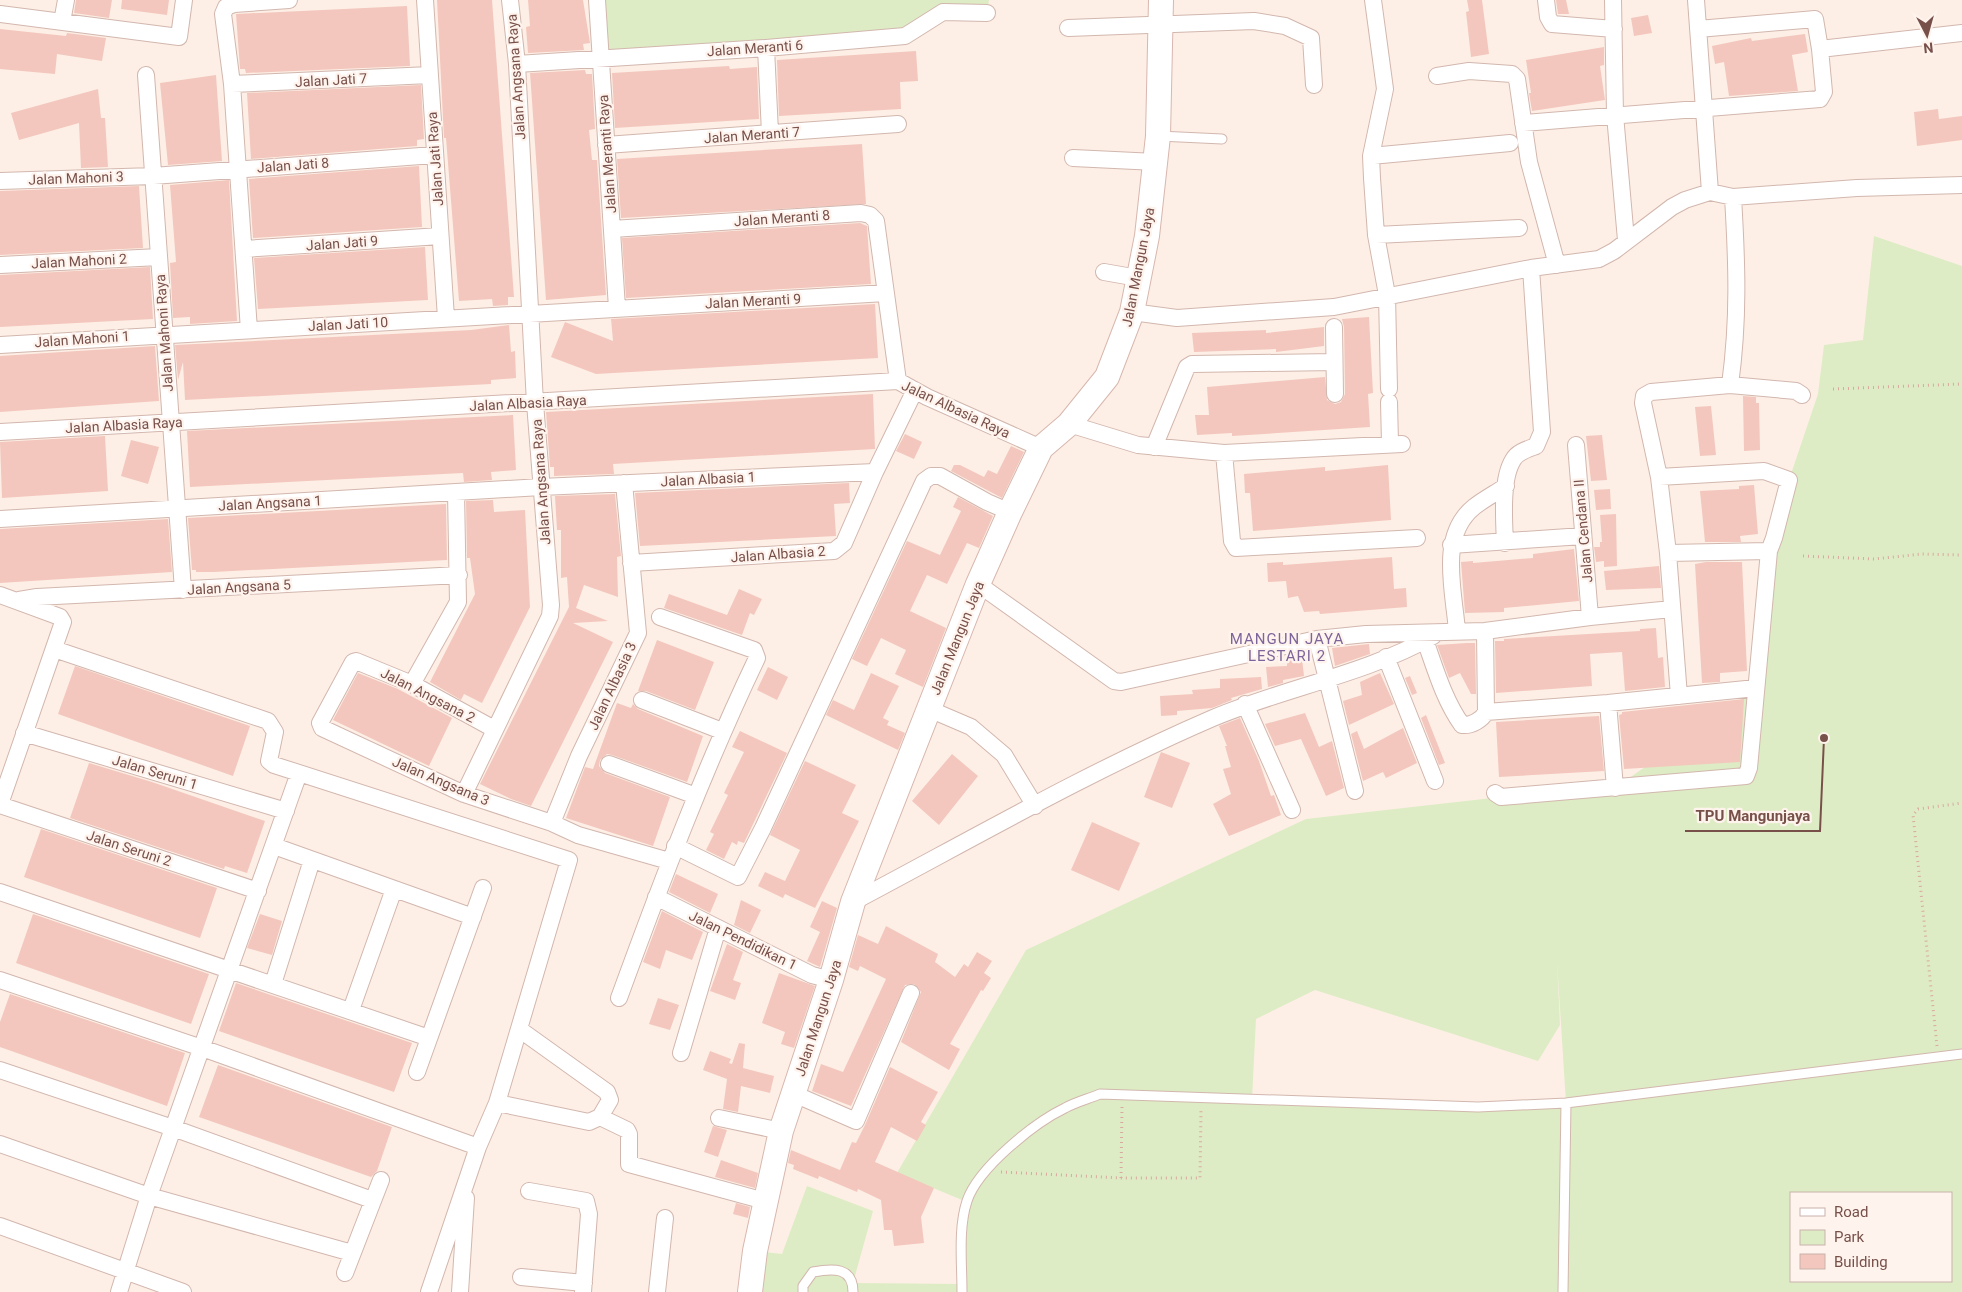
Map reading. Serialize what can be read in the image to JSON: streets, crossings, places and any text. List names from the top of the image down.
{
  "streets": {
    "street": [
      "Jalan Meranti 6",
      "Jalan Angsana Raya",
      "Jalan Jati 7",
      "Jalan Meranti 7",
      "Jalan Meranti Raya",
      "Jalan Jati Raya",
      "Jalan Jati 8",
      "Jalan Mahoni 3",
      "Jalan Meranti 8",
      "Jalan Jati 9",
      "Jalan Mahoni 2",
      "Jalan Mangun Jaya",
      "Jalan Meranti 9",
      "Jalan Jati 10",
      "Jalan Mahoni Raya",
      "Jalan Mahoni 1",
      "Jalan Albasia Raya",
      "Jalan Albasia 1",
      "Jalan Angsana 1",
      "Jalan Cendana II",
      "Jalan Albasia 2",
      "Jalan Angsana 5",
      "Jalan Albasia 3",
      "Jalan Angsana 2",
      "Jalan Seruni 1",
      "Jalan Angsana 3",
      "Jalan Seruni 2",
      "Jalan Pendidikan 1"
    ]
  },
  "crossings": [
    ["Jalan Meranti 6", "Jalan Angsana Raya"],
    ["Jalan Meranti 6", "Jalan Meranti Raya"],
    ["Jalan Angsana Raya", "Jalan Meranti 9"],
    ["Jalan Angsana Raya", "Jalan Jati 10"],
    ["Jalan Angsana Raya", "Jalan Albasia Raya"],
    ["Jalan Angsana Raya", "Jalan Albasia 1"],
    ["Jalan Angsana Raya", "Jalan Angsana 1"],
    ["Jalan Angsana Raya", "Jalan Angsana 2"],
    ["Jalan Angsana Raya", "Jalan Angsana 3"],
    ["Jalan Jati 7", "Jalan Jati Raya"],
    ["Jalan Meranti 7", "Jalan Meranti Raya"],
    ["Jalan Meranti Raya", "Jalan Meranti 8"],
    ["Jalan Meranti Raya", "Jalan Meranti 9"],
    ["Jalan Jati Raya", "Jalan Jati 8"],
    ["Jalan Jati Raya", "Jalan Jati 9"],
    ["Jalan Jati Raya", "Jalan Jati 10"],
    ["Jalan Jati 8", "Jalan Mahoni 3"],
    ["Jalan Jati 8", "Jalan Mahoni Raya"],
    ["Jalan Mahoni 3", "Jalan Mahoni Raya"],
    ["Jalan Meranti 8", "Jalan Meranti 9"],
    ["Jalan Mahoni 2", "Jalan Mahoni Raya"],
    ["Jalan Mangun Jaya", "Jalan Albasia Raya"],
    ["Jalan Mangun Jaya", "Jalan Angsana 3"],
    ["Jalan Mangun Jaya", "Jalan Pendidikan 1"],
    ["Jalan Meranti 9", "Jalan Jati 10"],
    ["Jalan Jati 10", "Jalan Mahoni Raya"],
    ["Jalan Jati 10", "Jalan Mahoni 1"],
    ["Jalan Mahoni Raya", "Jalan Mahoni 1"],
    ["Jalan Mahoni Raya", "Jalan Albasia Raya"],
    ["Jalan Mahoni Raya", "Jalan Angsana 1"],
    ["Jalan Mahoni Raya", "Jalan Angsana 5"],
    ["Jalan Albasia Raya", "Jalan Albasia 2"],
    ["Jalan Albasia 1", "Jalan Angsana 1"],
    ["Jalan Albasia 1", "Jalan Albasia 2"],
    ["Jalan Albasia 1", "Jalan Albasia 3"],
    ["Jalan Albasia 2", "Jalan Albasia 3"],
    ["Jalan Albasia 3", "Jalan Angsana 3"],
    ["Jalan Angsana 2", "Jalan Angsana 3"]
  ],
  "districts": ["MANGUN JAYA LESTARI 2"],
  "places": ["TPU Mangunjaya"],
  "legend": ["Road", "Park", "Building"],
  "north": "bottom"
}
